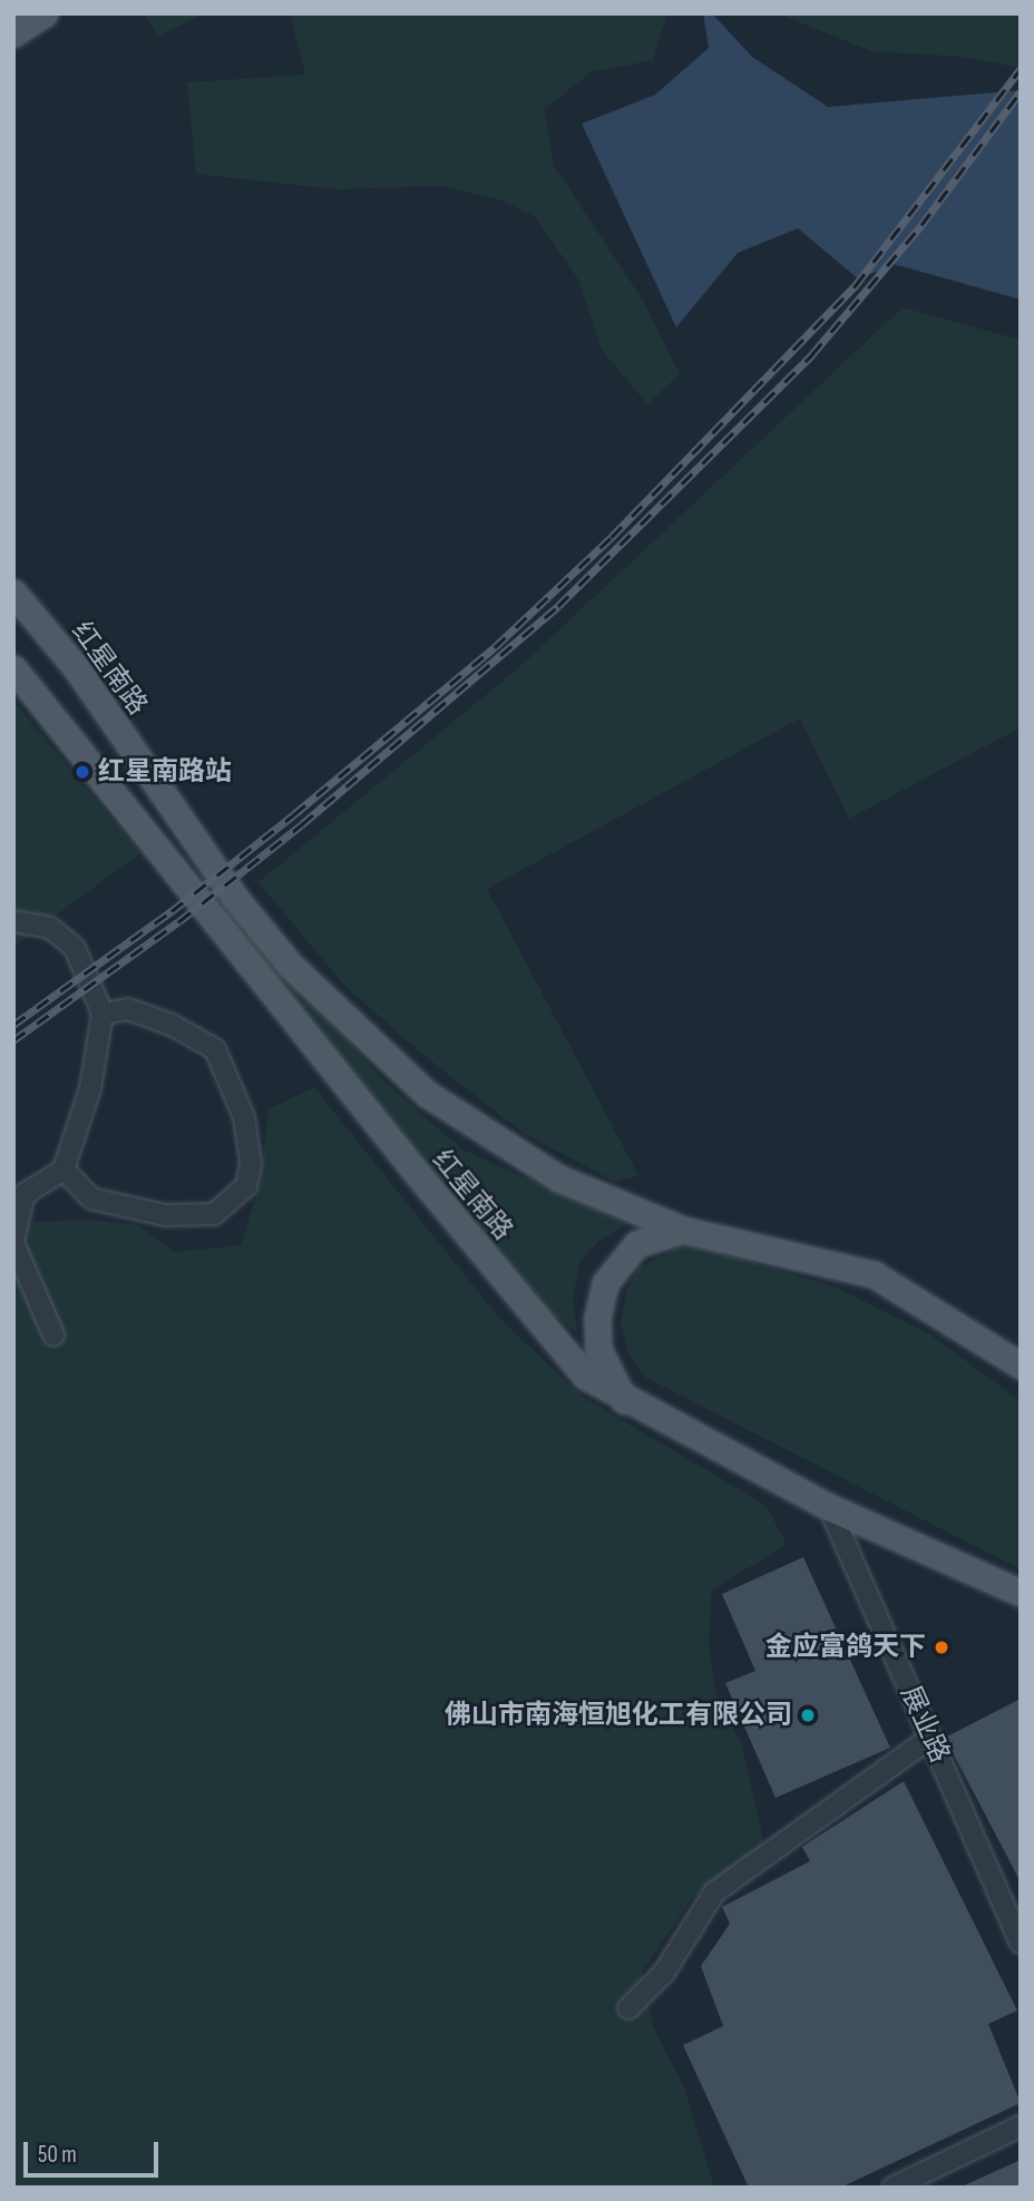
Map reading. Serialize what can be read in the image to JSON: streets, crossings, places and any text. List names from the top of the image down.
{
  "streets": {
    "main road": ["红星南路"],
    "street": ["展业路"]
  },
  "crossings": [
    ["红星南路", "展业路"]
  ],
  "places": ["红星南路站", "金应富鸽天下", "佛山市南海恒旭化工有限公司"],
  "scale_bar": "50 m"
}
